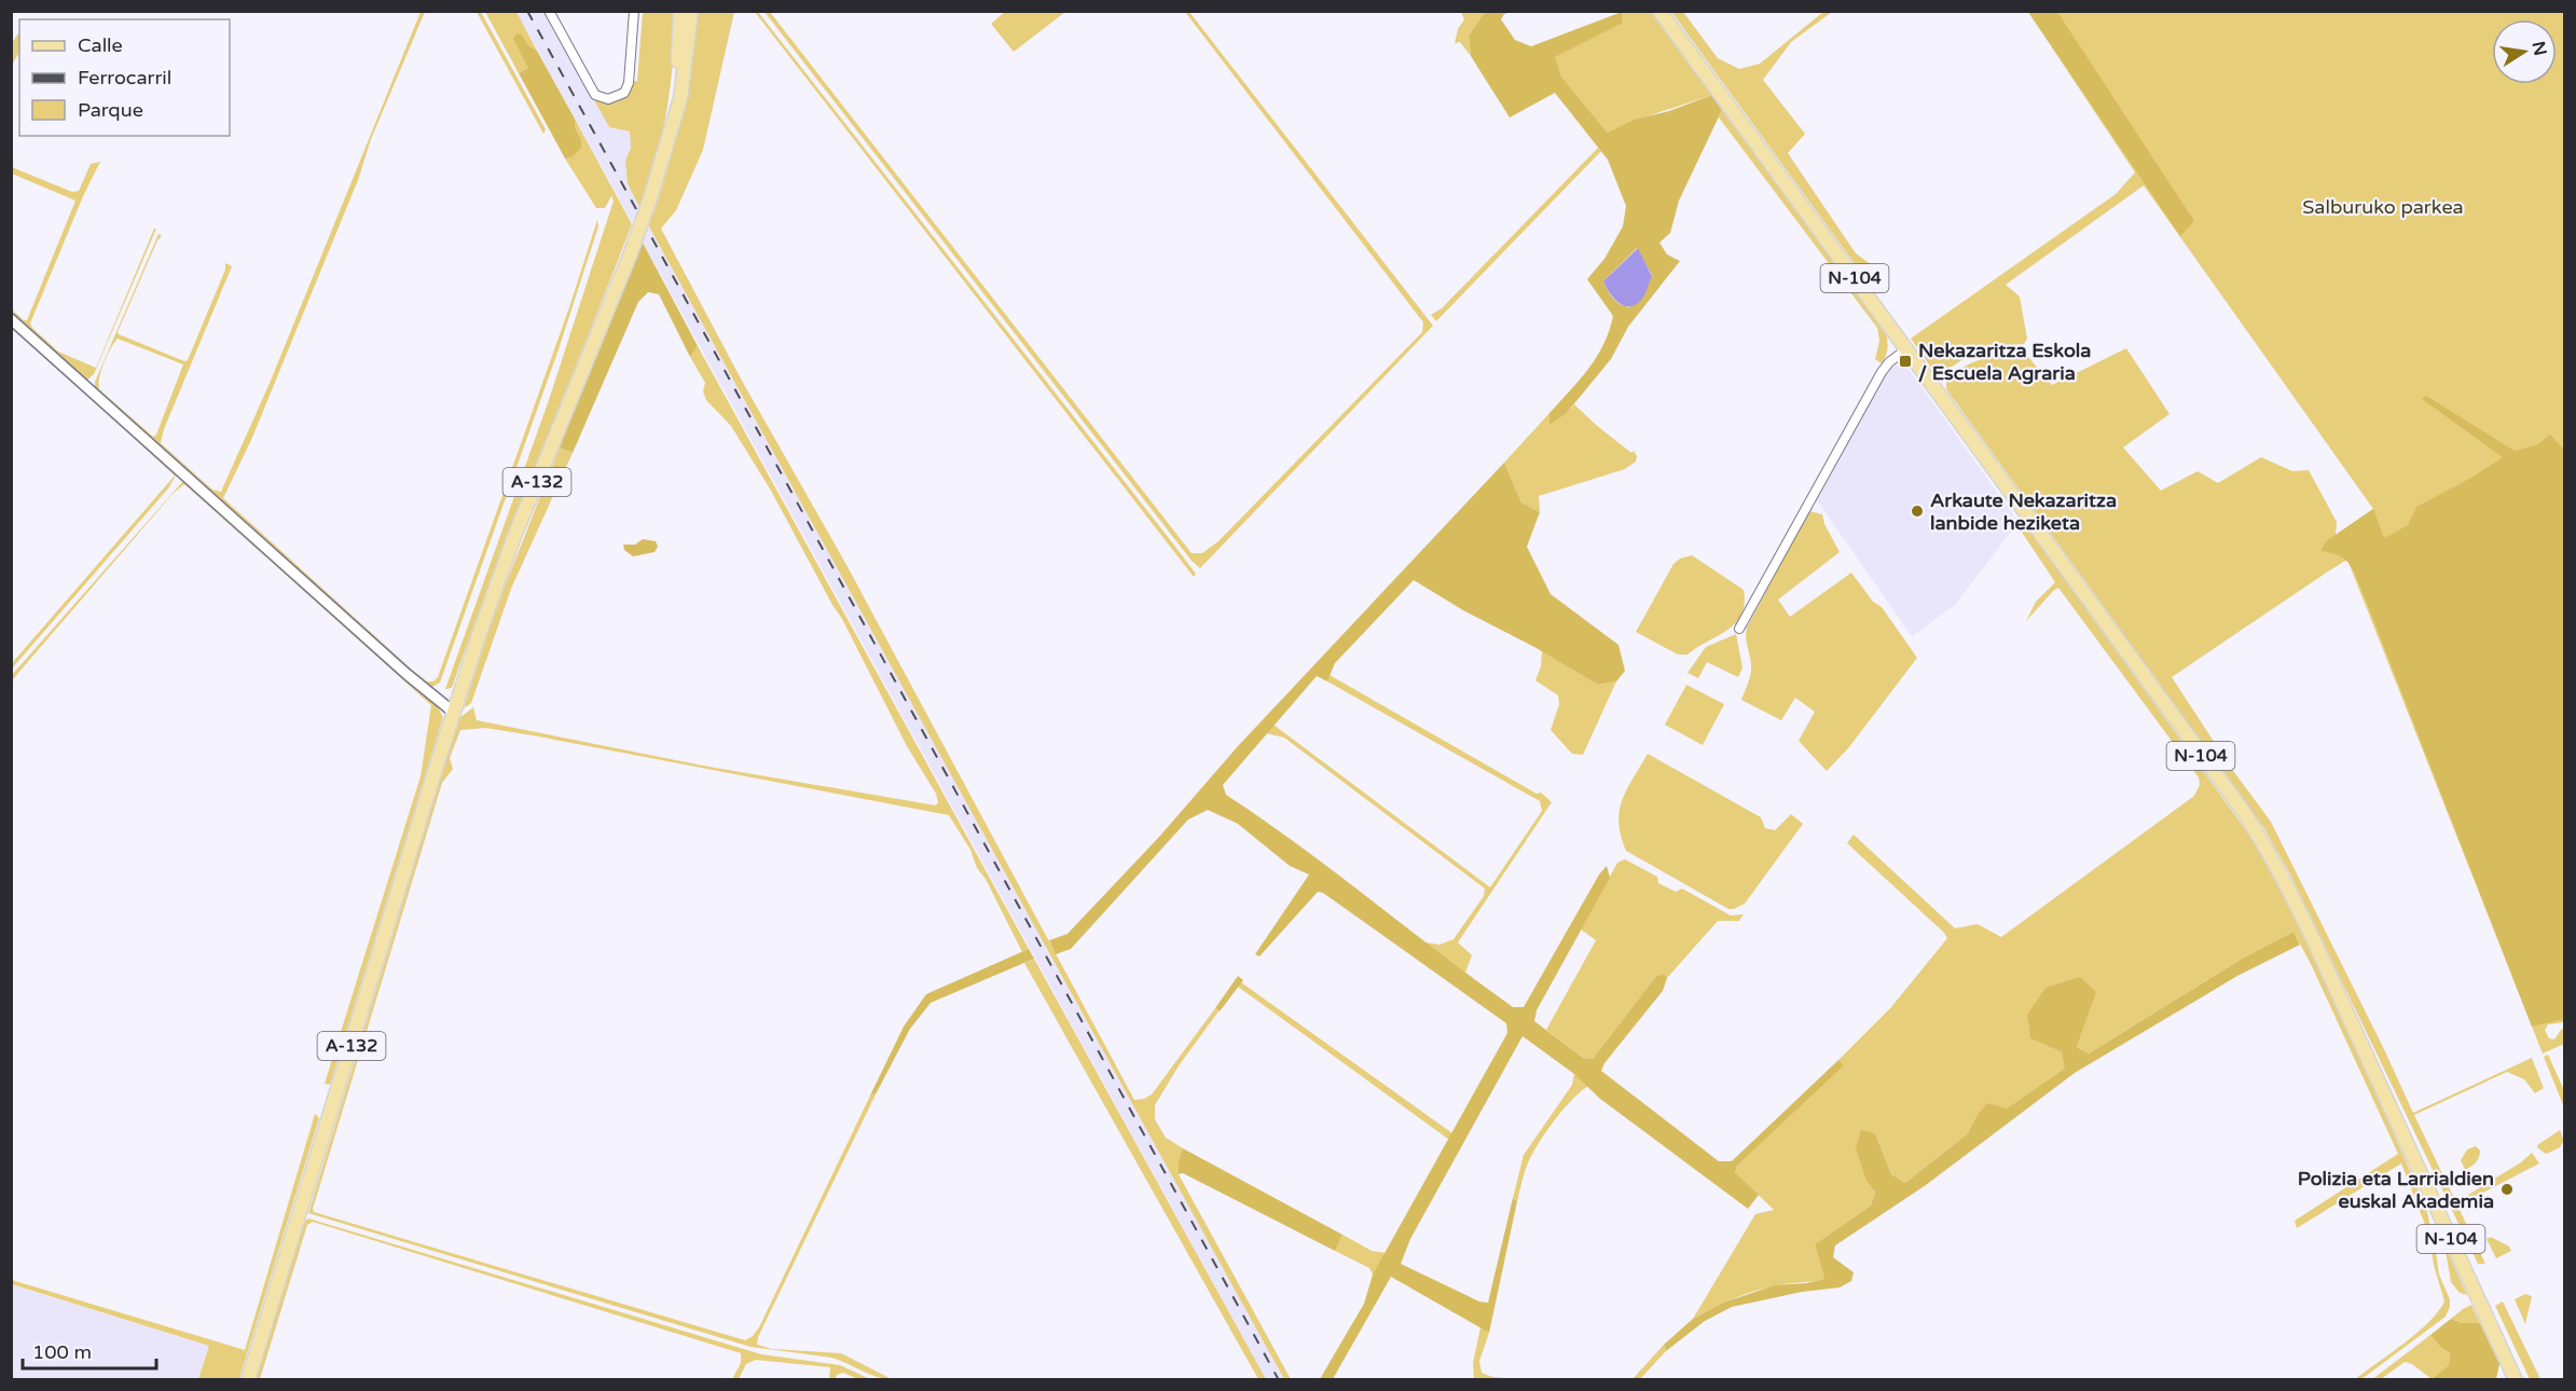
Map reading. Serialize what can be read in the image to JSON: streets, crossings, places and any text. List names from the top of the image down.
{
  "streets": {
    "main road": ["N-104", "A-132"]
  },
  "parks": ["Salburuko parkea"],
  "places": {
    "transit": ["Nekazaritza Eskola / Escuela Agraria"],
    "other": ["Arkaute Nekazaritza lanbide heziketa", "Polizia eta Larrialdien euskal Akademia"]
  },
  "legend": ["Calle", "Ferrocarril", "Parque"],
  "scale_bar": "100 m",
  "north": "right"
}
